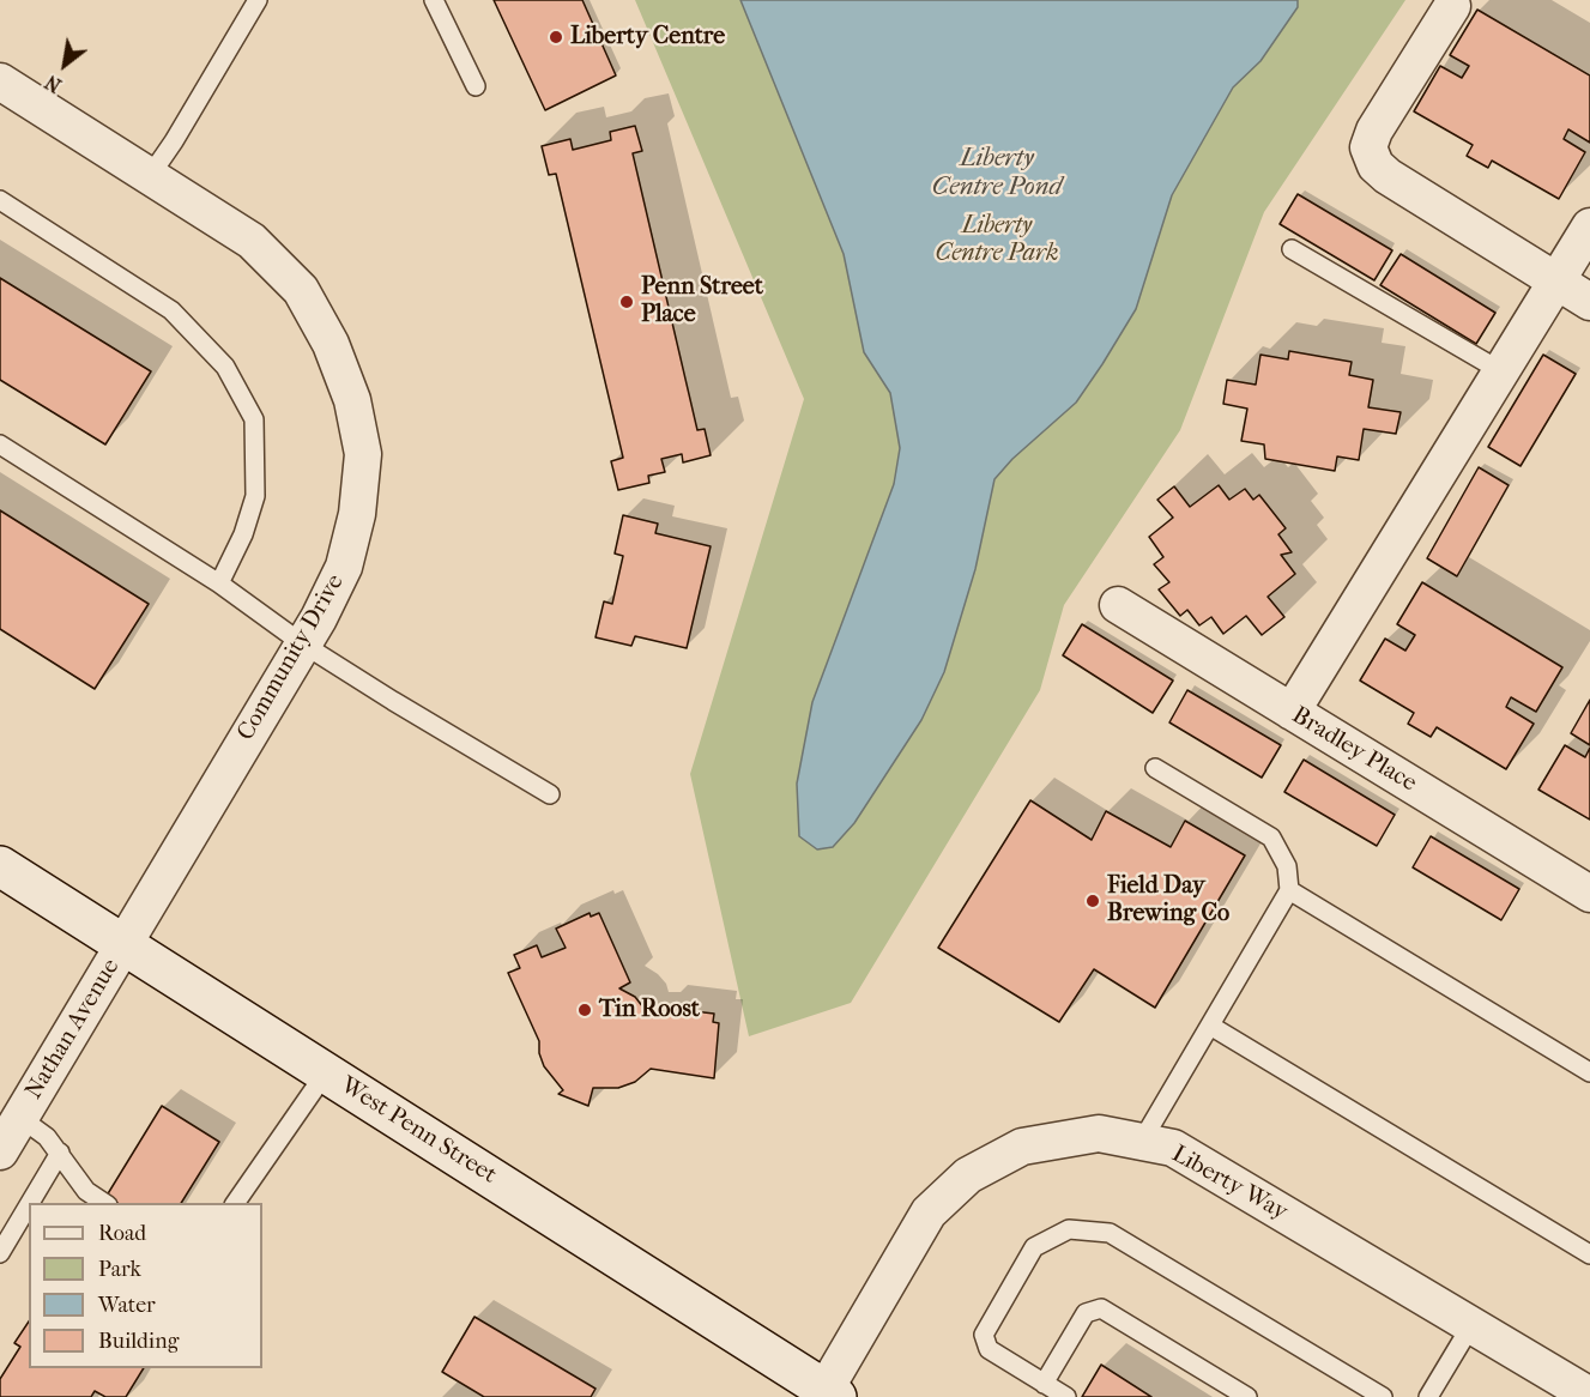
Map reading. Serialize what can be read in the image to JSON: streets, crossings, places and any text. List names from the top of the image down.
{
  "streets": {
    "main road": ["West Penn Street"],
    "street": [
      "Community Drive",
      "Bradley Place",
      "Nathan Avenue",
      "Liberty Way"
    ]
  },
  "crossings": [
    ["Community Drive", "Nathan Avenue"],
    ["Community Drive", "West Penn Street"],
    ["Nathan Avenue", "West Penn Street"],
    ["West Penn Street", "Liberty Way"]
  ],
  "water": ["Liberty Centre Pond"],
  "parks": ["Liberty Centre Park"],
  "places": [
    "Liberty Centre",
    "Penn Street Place",
    "Field Day Brewing Co",
    "Tin Roost"
  ],
  "legend": [
    "Road",
    "Park",
    "Water",
    "Building"
  ],
  "north": "bottom left"
}
